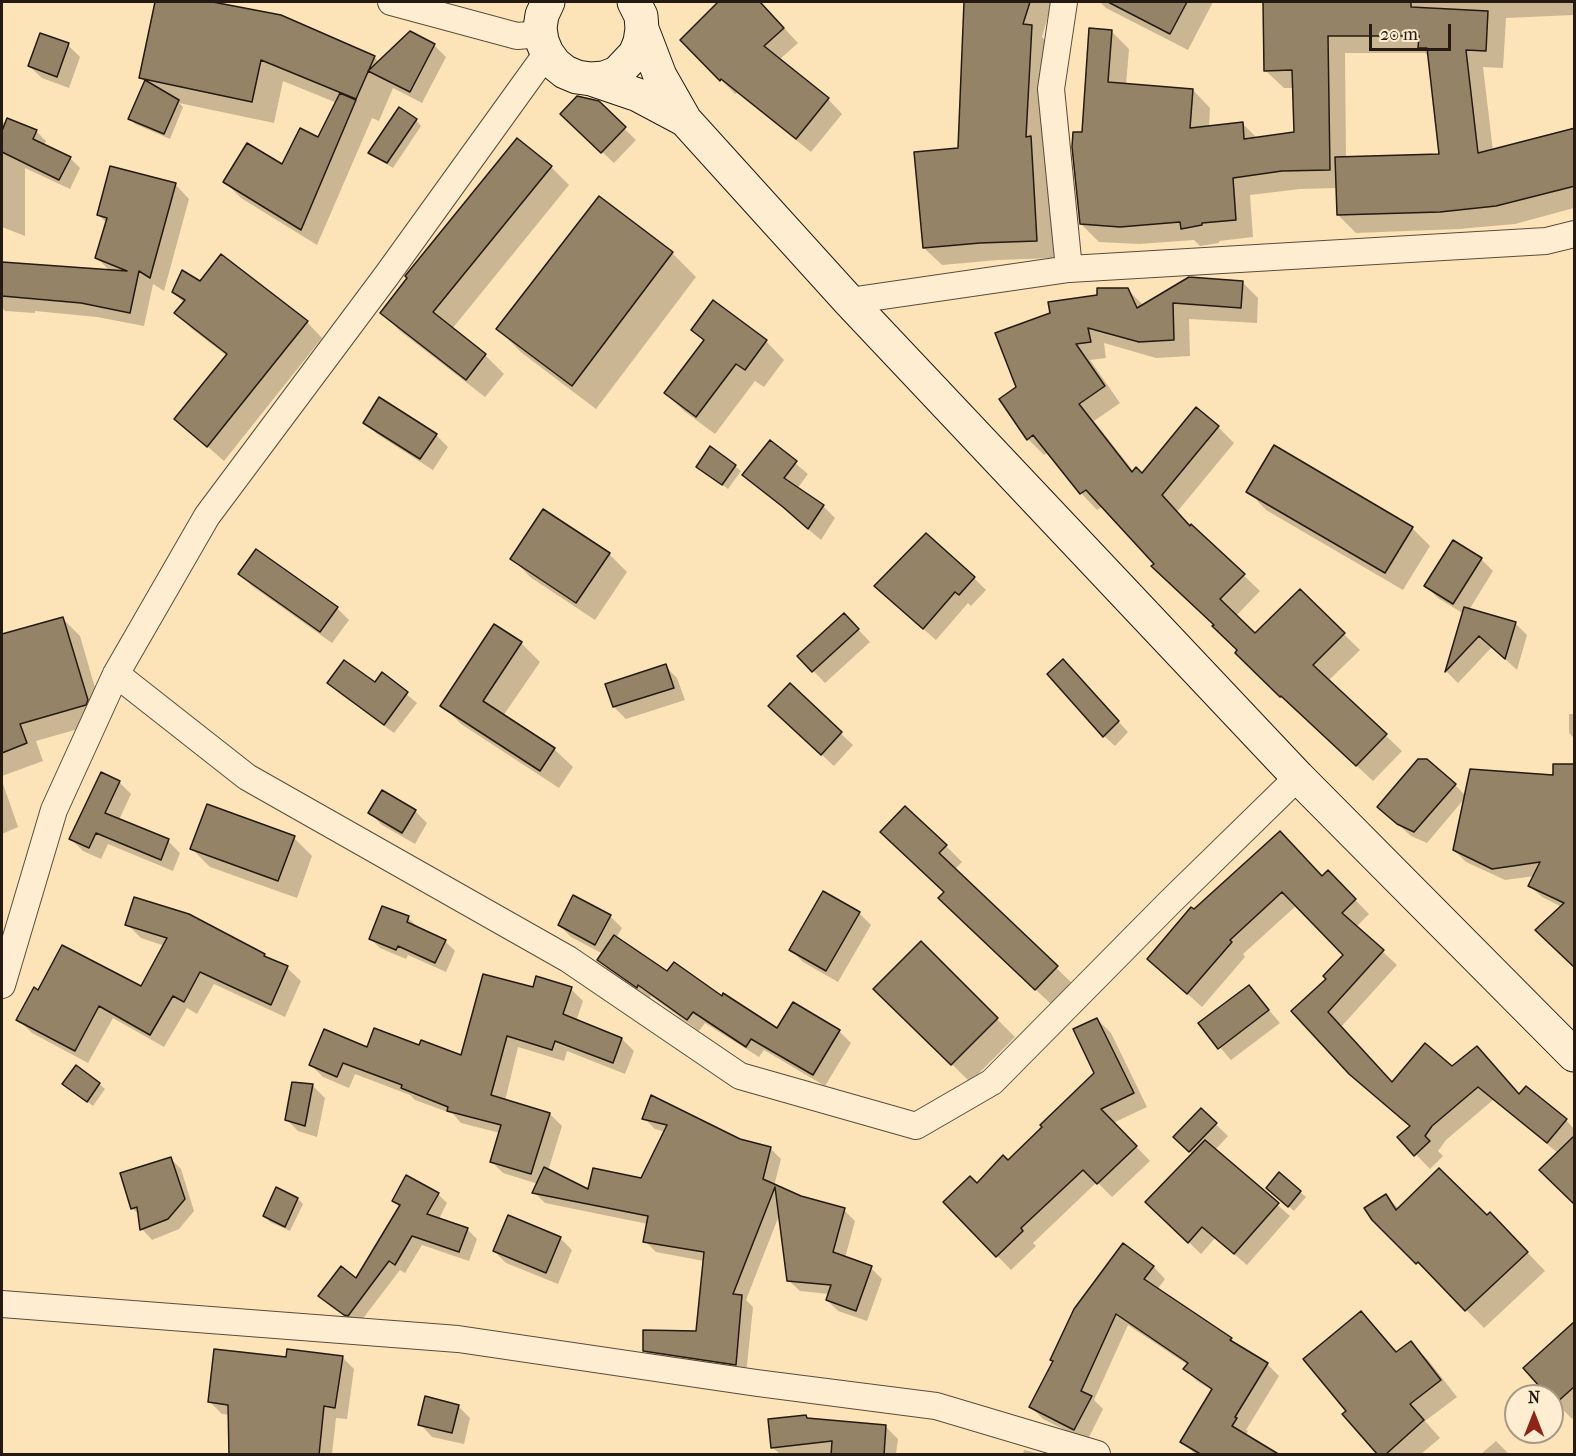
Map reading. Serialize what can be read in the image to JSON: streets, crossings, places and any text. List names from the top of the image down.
{
  "scale_bar": "20 m",
  "north": "top"
}
